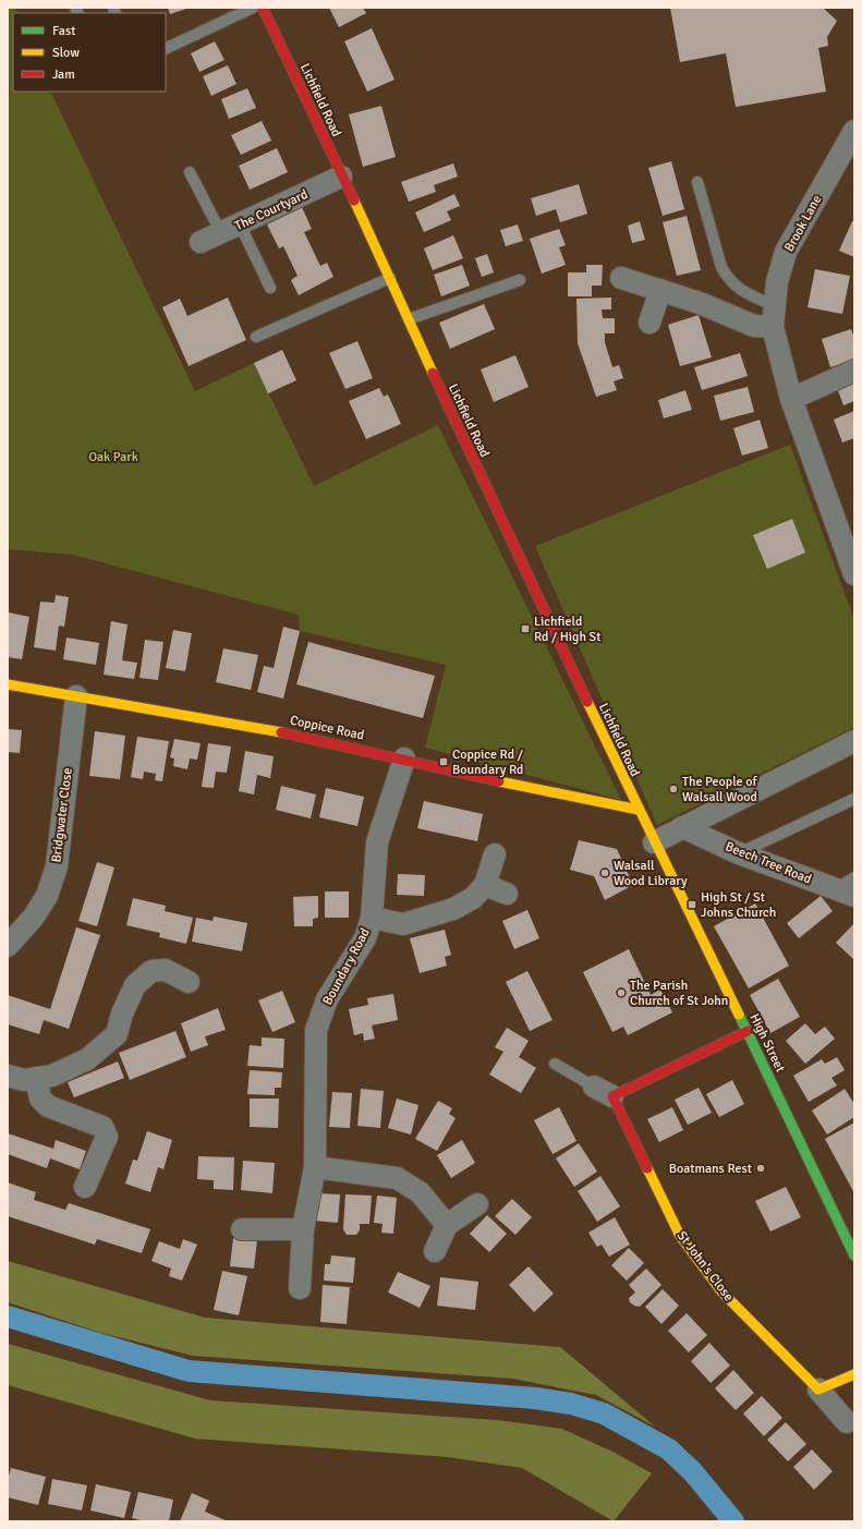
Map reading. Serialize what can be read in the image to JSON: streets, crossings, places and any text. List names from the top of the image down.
{
  "streets": {
    "main road": [
      "Lichfield Road",
      "Coppice Road",
      "High Street",
      "St John's Close"
    ],
    "street": [
      "The Courtyard",
      "Brook Lane",
      "Bridgwater Close",
      "Beech Tree Road",
      "Boundary Road"
    ]
  },
  "crossings": [
    ["Lichfield Road", "The Courtyard"],
    ["Lichfield Road", "Coppice Road"],
    ["Lichfield Road", "High Street"],
    ["Coppice Road", "Bridgwater Close"],
    ["Coppice Road", "Boundary Road"]
  ],
  "parks": ["Oak Park"],
  "places": {
    "transit": ["Lichfield Rd / High St", "Coppice Rd / Boundary Rd", "High St / St Johns Church"],
    "other": [
      "The People of Walsall Wood",
      "Walsall Wood Library",
      "The Parish Church of St John",
      "Boatmans Rest"
    ]
  },
  "legend": ["Fast", "Slow", "Jam"]
}
